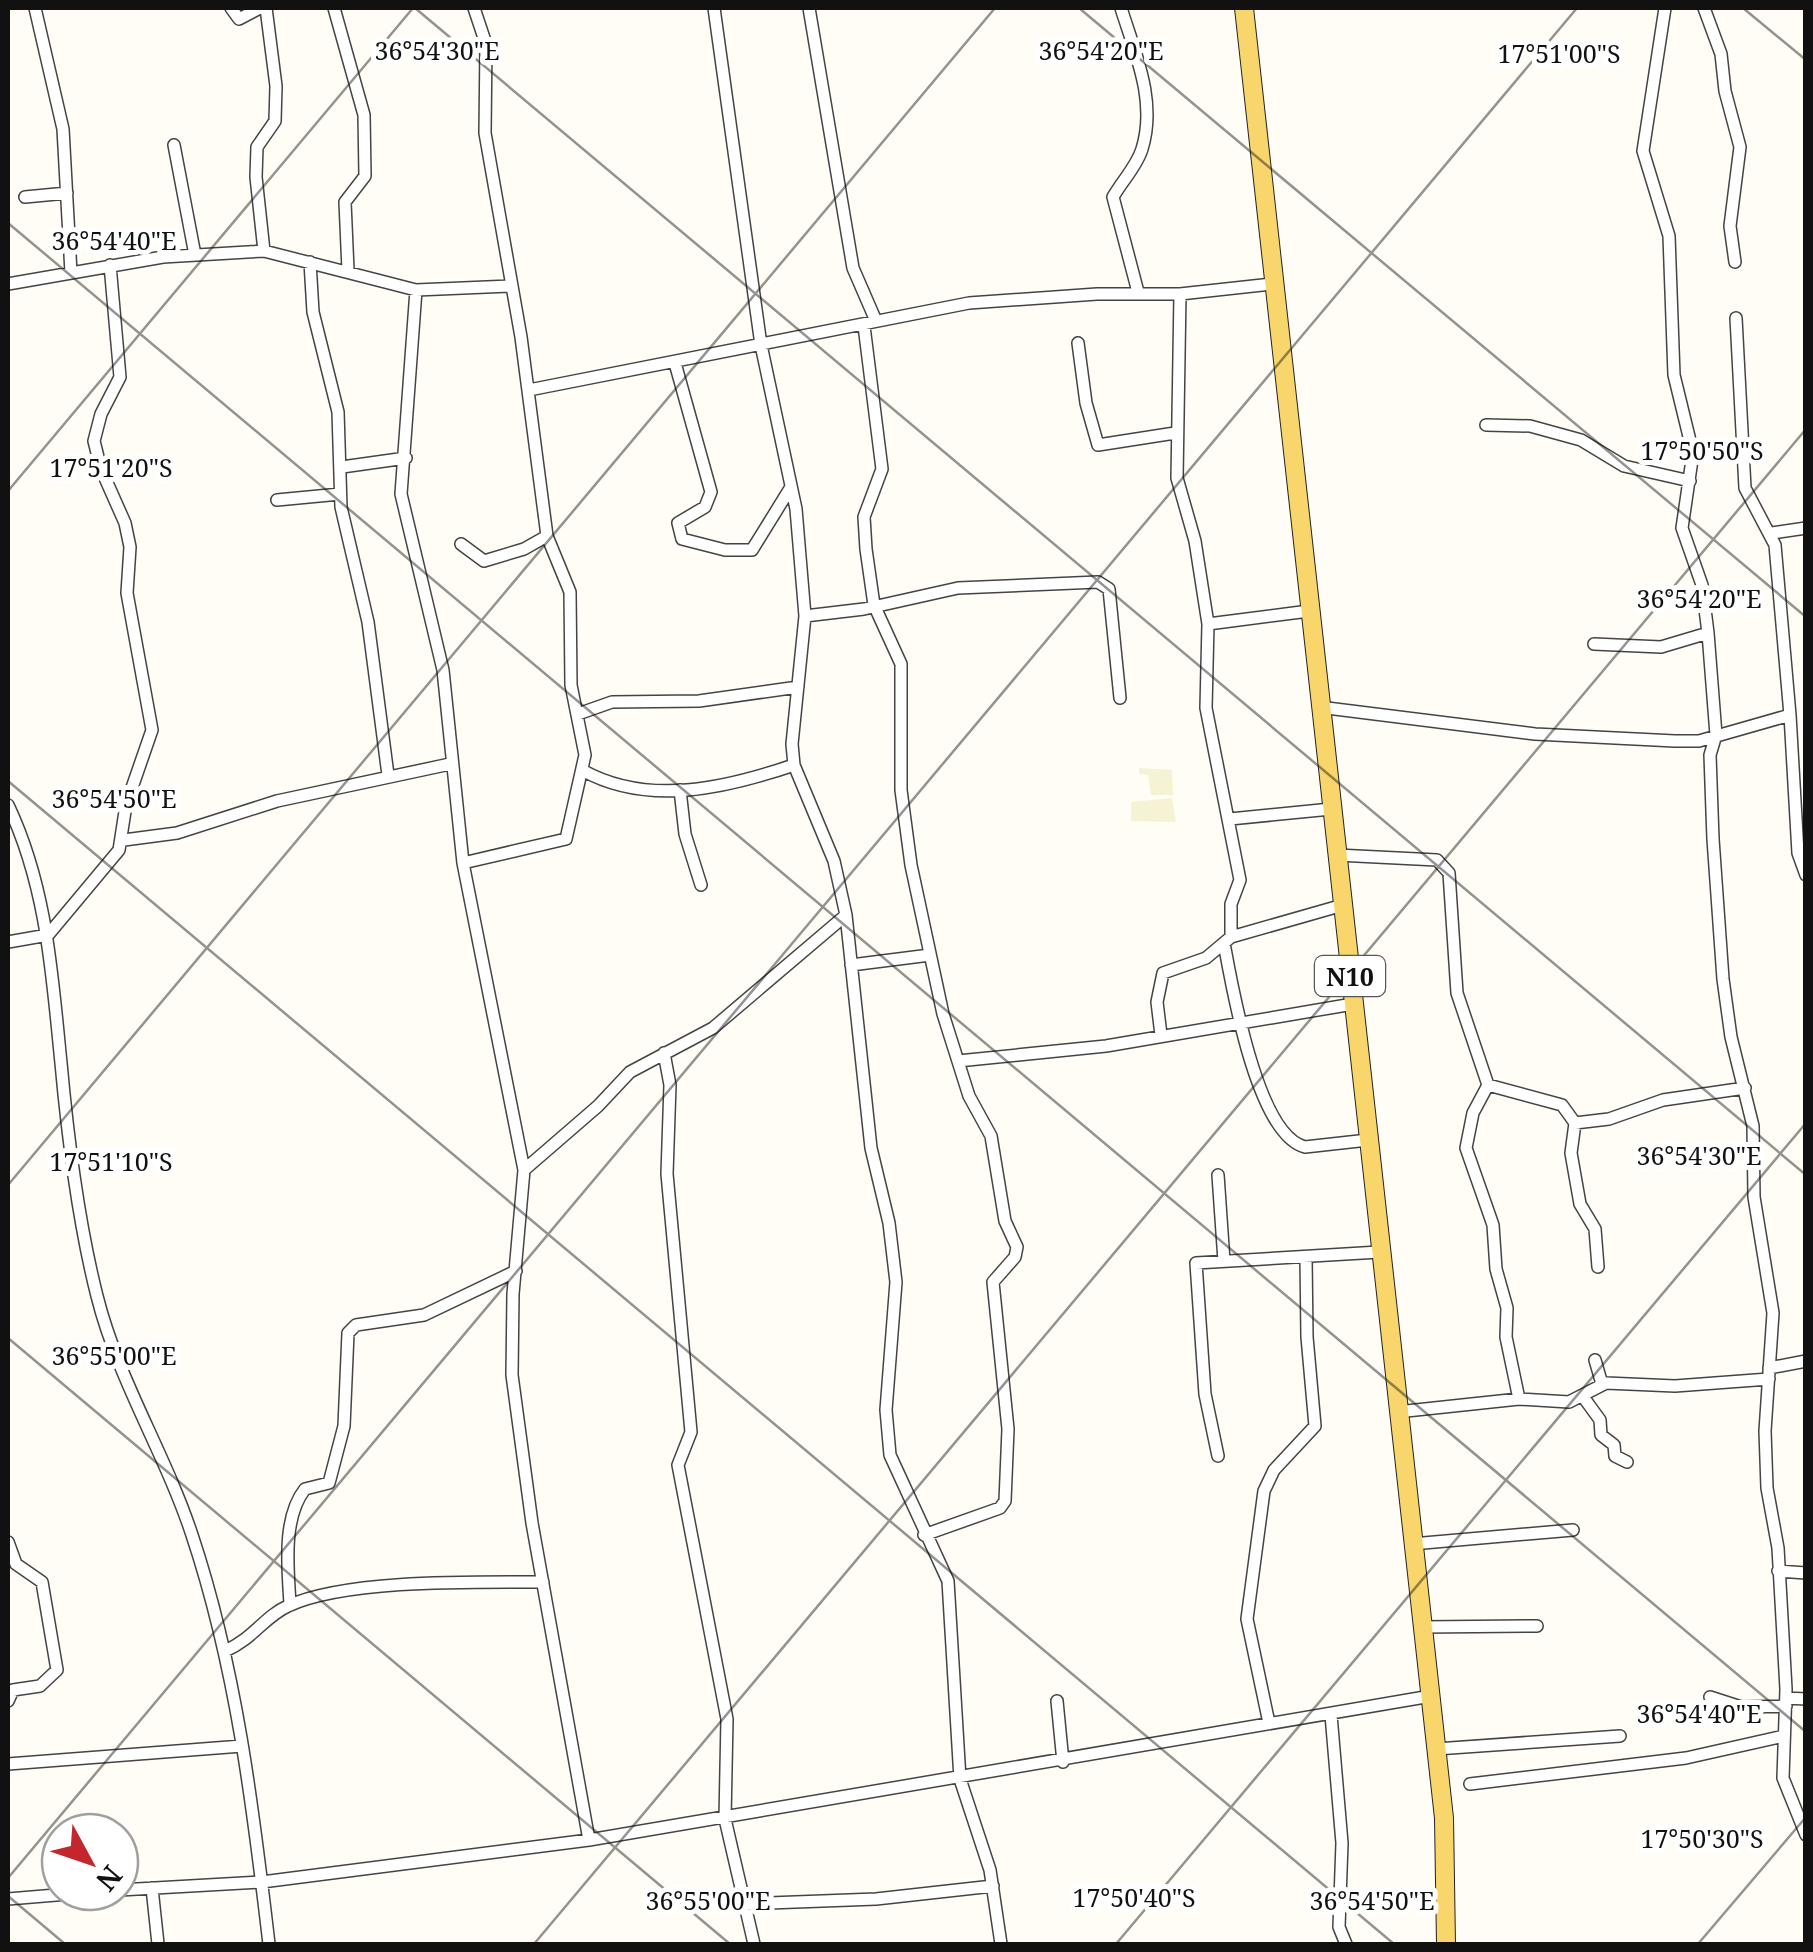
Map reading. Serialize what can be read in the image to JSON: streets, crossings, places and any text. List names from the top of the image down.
{
  "streets": {
    "main road": ["N10"]
  },
  "north": "bottom right",
  "coordinates": [
    "36°54'30\"E",
    "36°54'20\"E",
    "17°51'00\"S",
    "36°54'40\"E",
    "17°50'50\"S",
    "17°51'20\"S",
    "36°54'50\"E",
    "17°51'10\"S",
    "36°55'00\"E",
    "17°50'30\"S",
    "17°50'40\"S"
  ]
}
